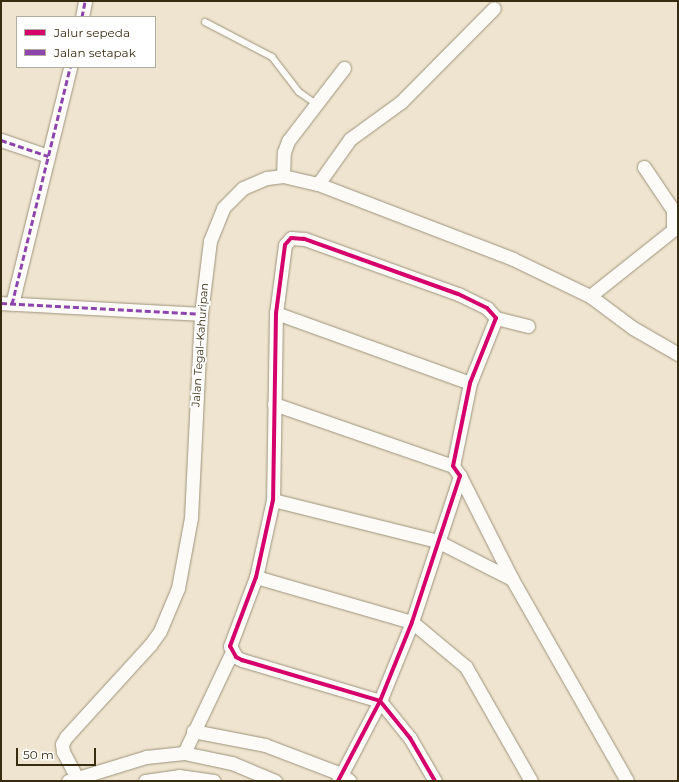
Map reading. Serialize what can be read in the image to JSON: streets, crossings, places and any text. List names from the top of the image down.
{
  "streets": {
    "street": ["Jalan Tegal–Kahuripan"]
  },
  "legend": ["Jalur sepeda", "Jalan setapak"],
  "scale_bar": "50 m"
}
